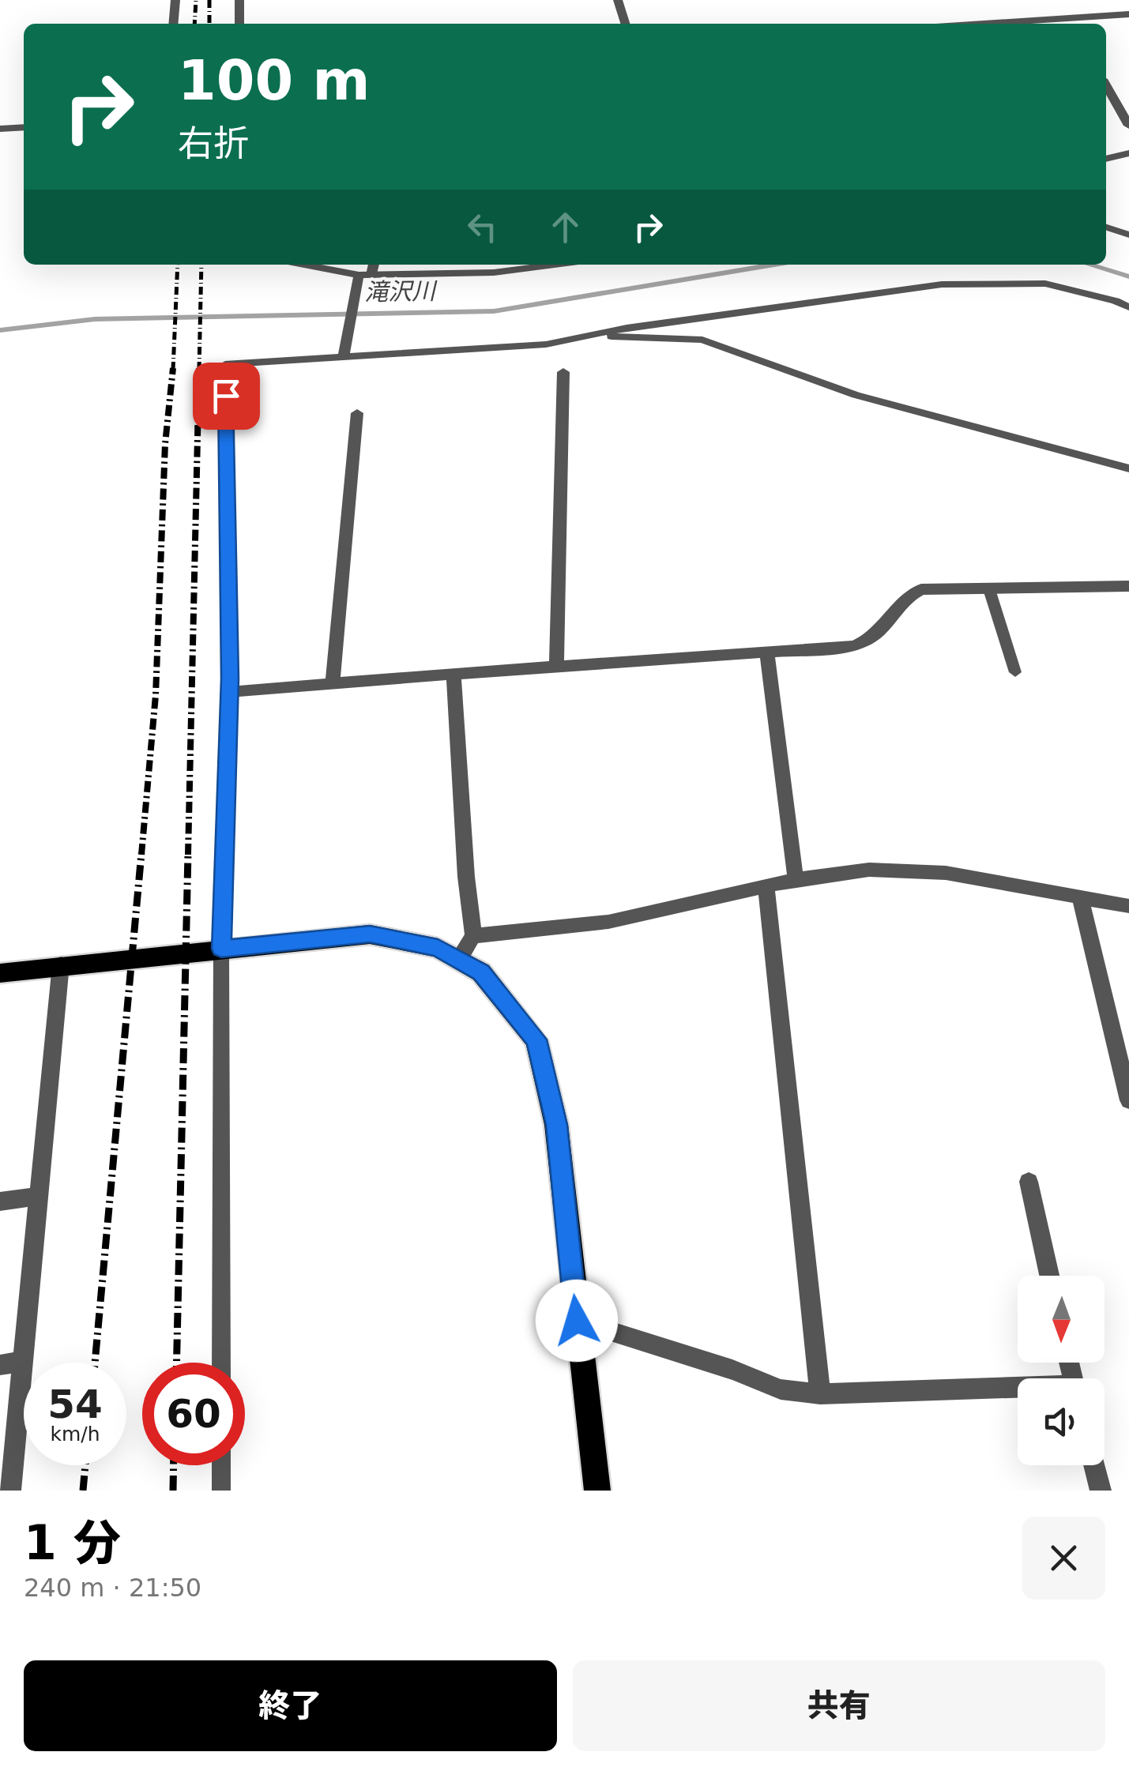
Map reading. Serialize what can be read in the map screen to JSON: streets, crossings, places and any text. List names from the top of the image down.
{
  "water": ["滝沢川"],
  "north": "bottom",
  "page": {
    "turn": ["100 m", "右折"],
    "speed": "54 km/h",
    "limit": "60",
    "heading": ["1 分", "240 m · 21:50"],
    "buttons": ["終了", "共有"]
  }
}
